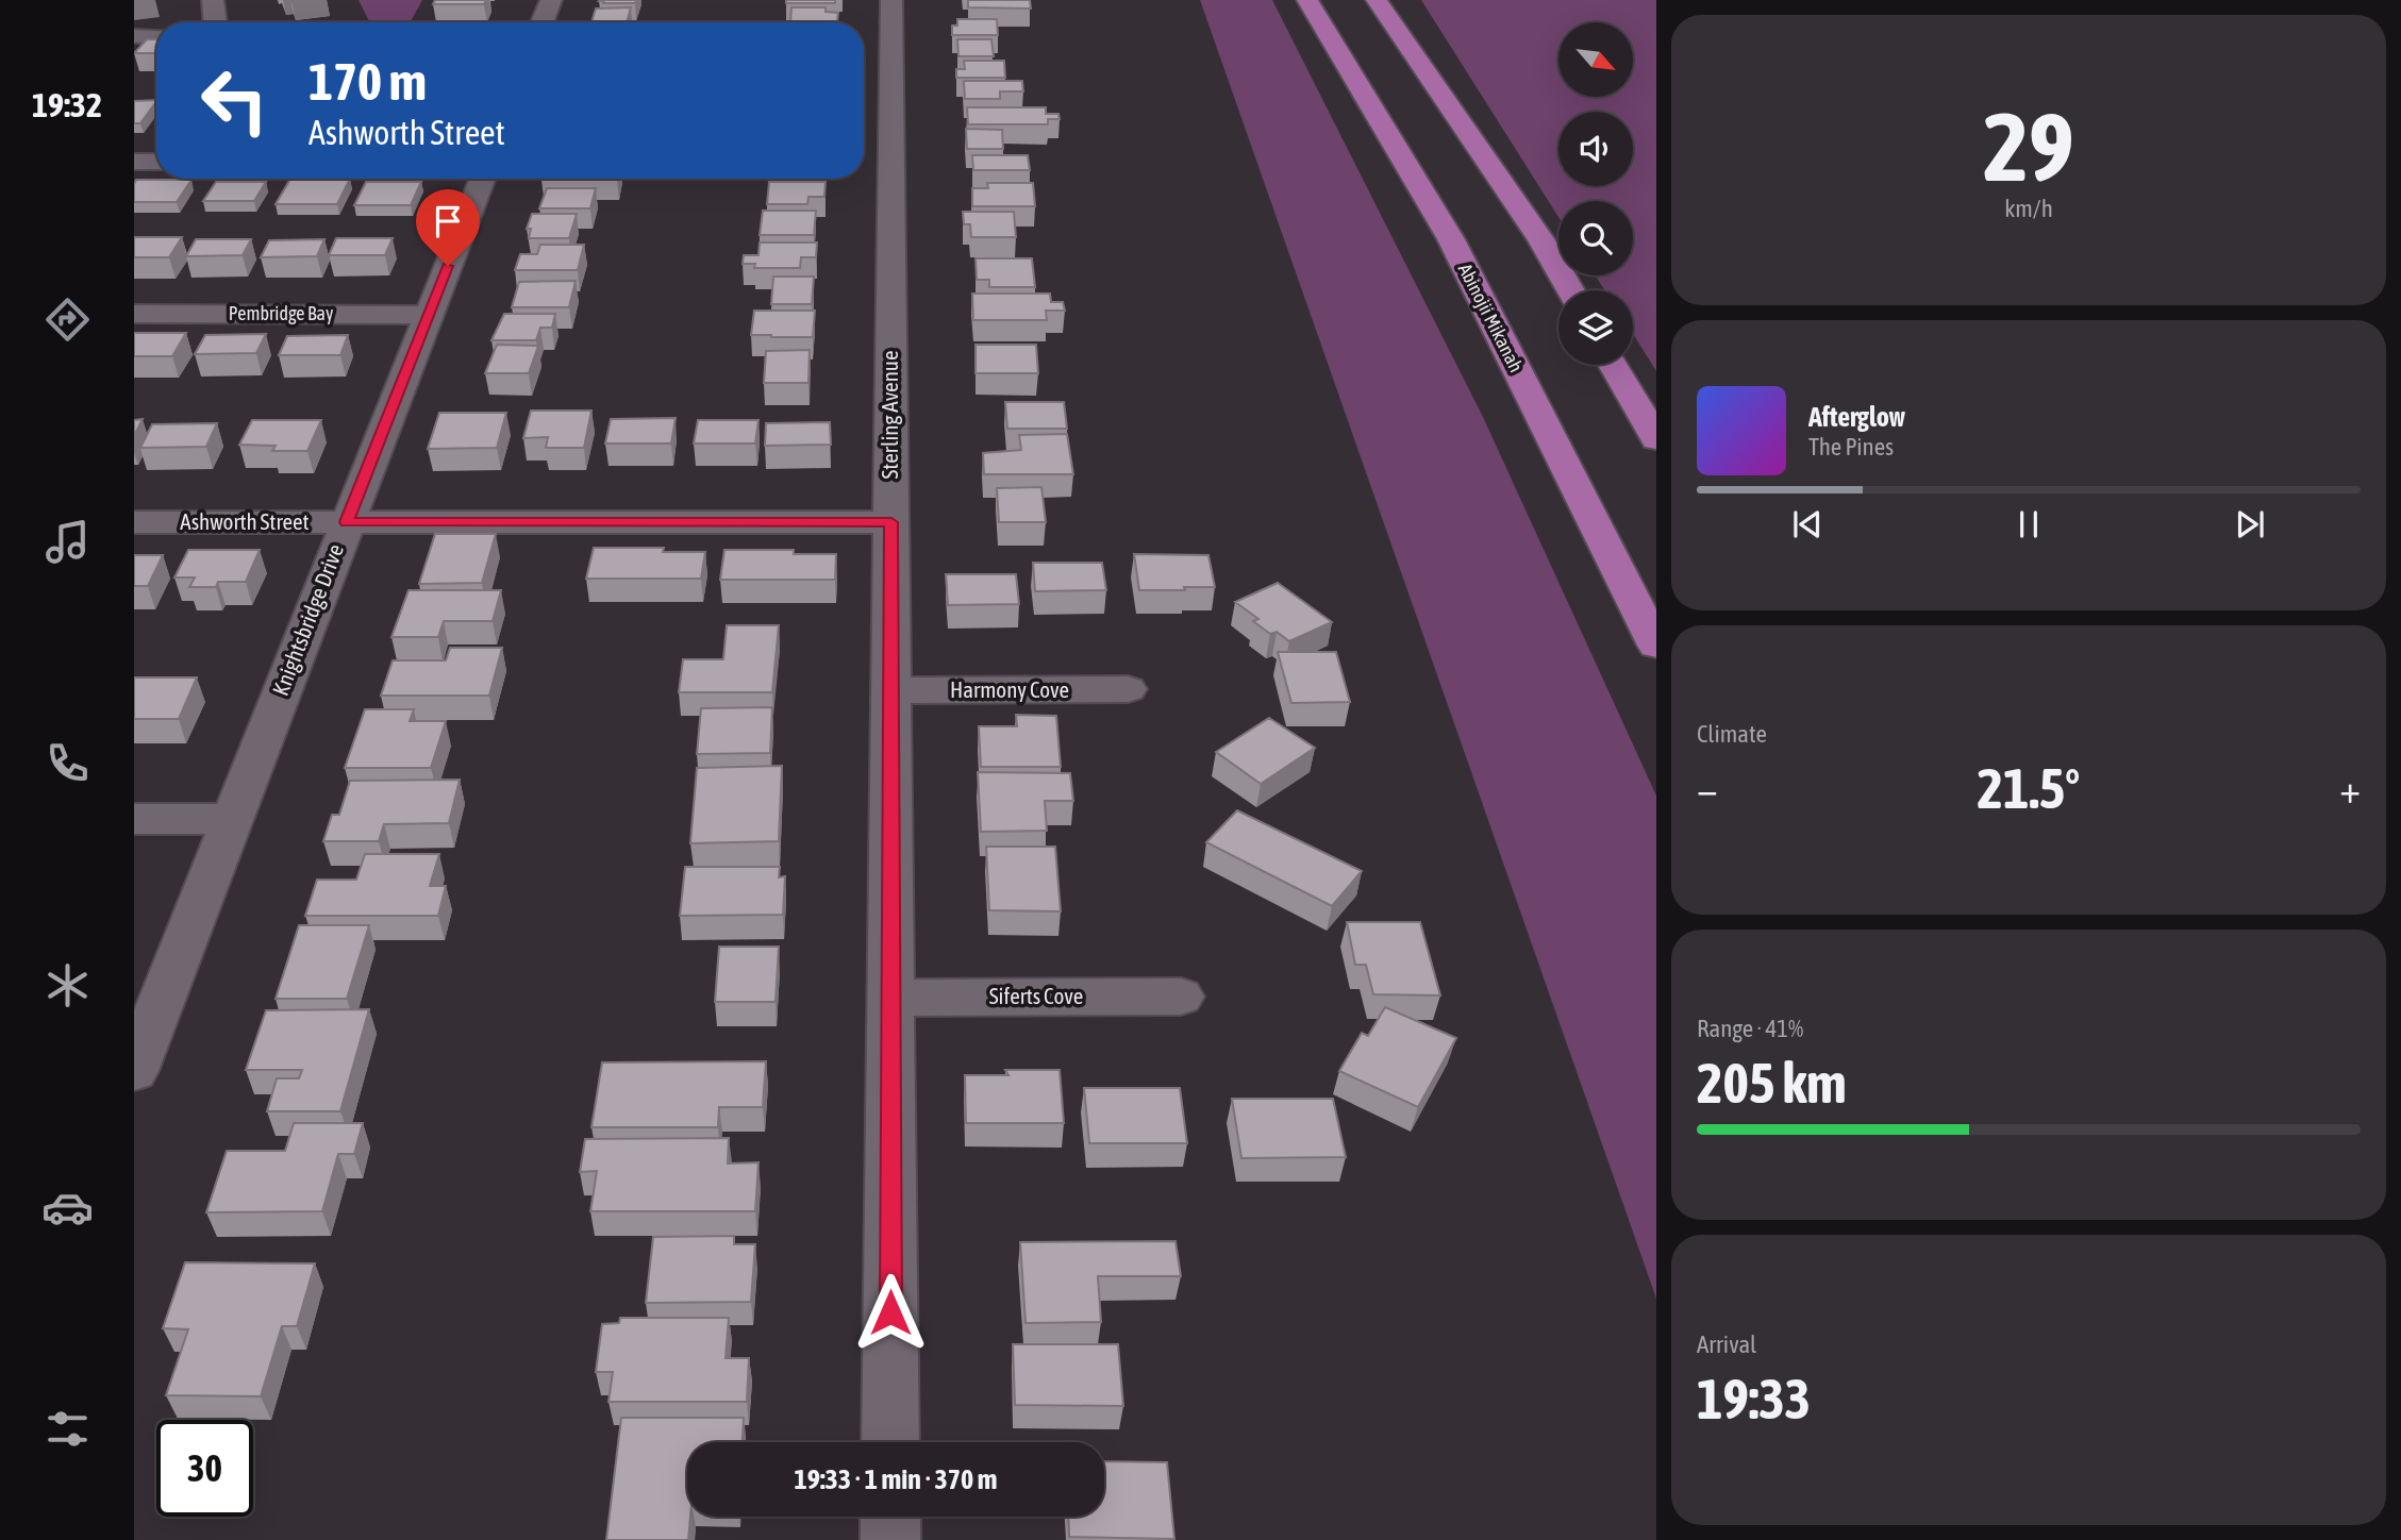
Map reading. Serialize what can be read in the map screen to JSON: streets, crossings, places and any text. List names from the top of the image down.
{
  "streets": {
    "main road": ["Abinojii Mikanah"],
    "street": [
      "Pembridge Bay",
      "Sterling Avenue",
      "Ashworth Street",
      "Knightsbridge Drive",
      "Harmony Cove",
      "Siferts Cove"
    ]
  },
  "crossings": [
    ["Pembridge Bay", "Knightsbridge Drive"],
    ["Sterling Avenue", "Ashworth Street"],
    ["Sterling Avenue", "Harmony Cove"],
    ["Sterling Avenue", "Siferts Cove"],
    ["Ashworth Street", "Knightsbridge Drive"]
  ],
  "north": "bottom right",
  "page": {
    "tabs": "19:32",
    "tile": [
      ["29", "km/h"],
      "Climate",
      ["Range · 41%", "205 km"],
      ["Arrival", "19:33"]
    ],
    "turn": ["170 m", "Ashworth Street"],
    "song": ["Afterglow", "The Pines"],
    "heat": ["−", "21.5°", "+"],
    "limit": "30",
    "trip": "19:33 · 1 min · 370 m"
  }
}
